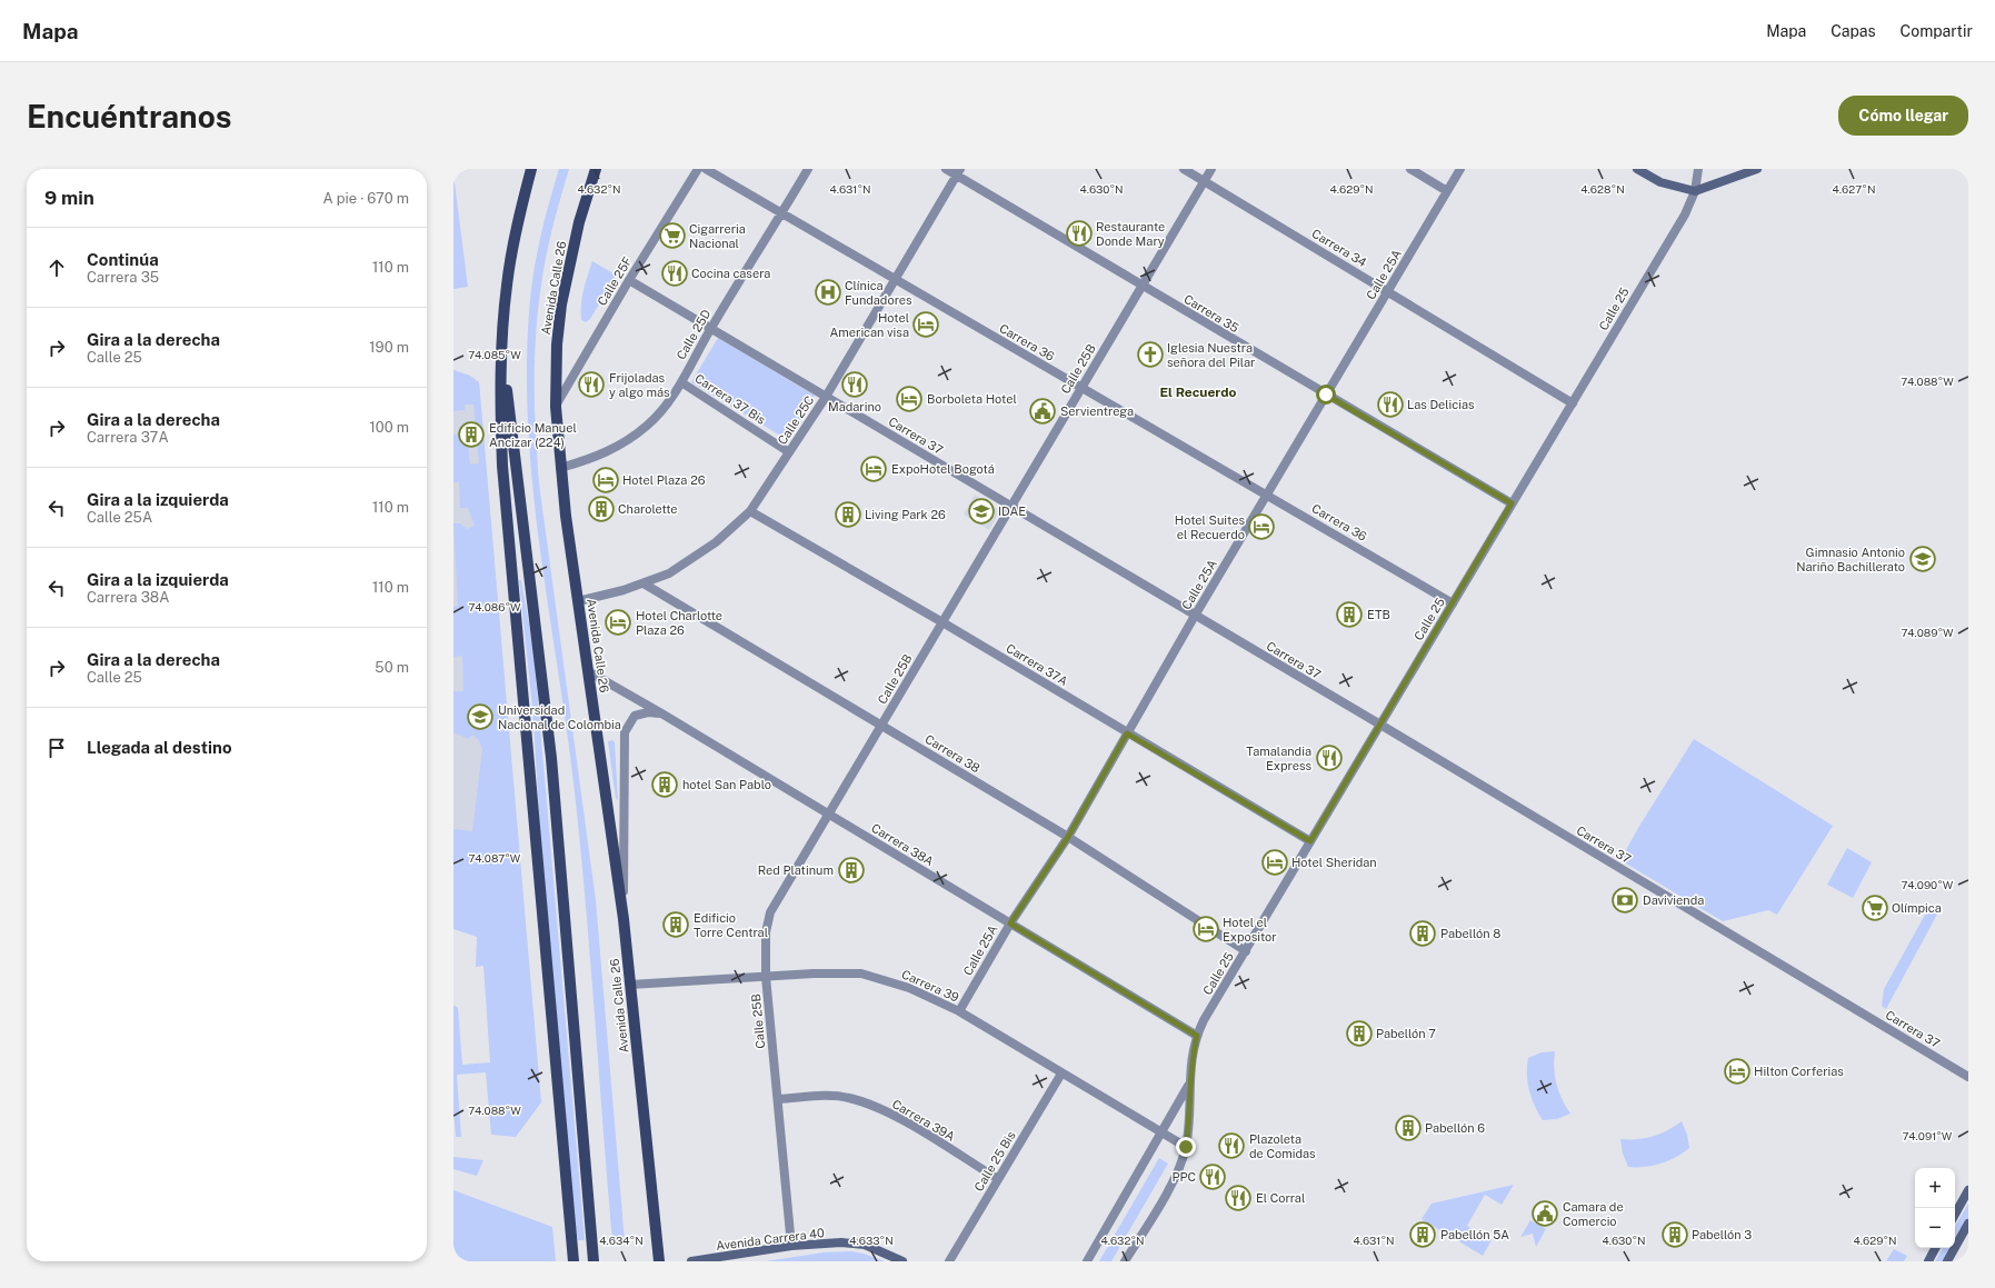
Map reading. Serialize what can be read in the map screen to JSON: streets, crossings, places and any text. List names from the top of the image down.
{
  "streets": {
    "main road": ["Avenida Calle 26", "Avenida Carrera 40"],
    "street": [
      "Carrera 34",
      "Calle 25A",
      "Calle 25F",
      "Calle 25",
      "Carrera 35",
      "Calle 25D",
      "Carrera 36",
      "Calle 25B",
      "Carrera 37 Bis",
      "Calle 25C",
      "Carrera 37",
      "Carrera 37A",
      "Carrera 38",
      "Carrera 38A",
      "Carrera 39",
      "Carrera 39A",
      "Calle 25 Bis"
    ]
  },
  "crossings": [
    ["Carrera 34", "Calle 25A"],
    ["Carrera 34", "Calle 25"],
    ["Carrera 34", "Calle 25B"],
    ["Calle 25A", "Carrera 35"],
    ["Calle 25A", "Carrera 36"],
    ["Calle 25A", "Carrera 37"],
    ["Calle 25A", "Carrera 37A"],
    ["Calle 25A", "Carrera 38"],
    ["Calle 25A", "Carrera 38A"],
    ["Calle 25A", "Carrera 39"],
    ["Calle 25F", "Avenida Calle 26"],
    ["Calle 25F", "Carrera 37"],
    ["Avenida Calle 26", "Calle 25D"],
    ["Avenida Calle 26", "Calle 25C"],
    ["Avenida Calle 26", "Carrera 38A"],
    ["Avenida Calle 26", "Carrera 39"],
    ["Calle 25", "Carrera 35"],
    ["Calle 25", "Carrera 36"],
    ["Calle 25", "Carrera 37"],
    ["Calle 25", "Carrera 37A"],
    ["Calle 25", "Carrera 38"],
    ["Calle 25", "Carrera 38A"],
    ["Calle 25", "Carrera 39"],
    ["Carrera 35", "Calle 25B"],
    ["Carrera 35", "Calle 25C"],
    ["Calle 25D", "Carrera 36"],
    ["Calle 25D", "Carrera 37 Bis"],
    ["Calle 25D", "Carrera 37"],
    ["Carrera 36", "Calle 25B"],
    ["Carrera 36", "Calle 25C"],
    ["Calle 25B", "Carrera 37"],
    ["Calle 25B", "Carrera 37A"],
    ["Calle 25B", "Carrera 38"],
    ["Calle 25B", "Carrera 38A"],
    ["Calle 25B", "Carrera 39"],
    ["Calle 25B", "Carrera 39A"],
    ["Calle 25B", "Avenida Carrera 40"],
    ["Carrera 37 Bis", "Calle 25C"],
    ["Calle 25C", "Carrera 37"],
    ["Calle 25C", "Carrera 37A"],
    ["Calle 25C", "Carrera 38"],
    ["Carrera 39", "Calle 25 Bis"],
    ["Carrera 39A", "Calle 25 Bis"]
  ],
  "districts": ["El Recuerdo"],
  "places": {
    "restaurant": [
      "Restaurante Donde Mary",
      "Cocina casera",
      "Frijoladas y algo más",
      "Madarino",
      "Las Delicias",
      "Tamalandia Express",
      "Plazoleta de Comidas",
      "PPC",
      "El Corral"
    ],
    "supermarket": ["Cigarreria Nacional", "Olímpica"],
    "hospital": ["Clínica Fundadores"],
    "hotel": [
      "Hotel American visa",
      "Borboleta Hotel",
      "ExpoHotel Bogotá",
      "Hotel Plaza 26",
      "Hotel Suites el Recuerdo",
      "Hotel Charlotte Plaza 26",
      "Hotel Sheridan",
      "Hotel el Expositor",
      "Hilton Corferias"
    ],
    "church": ["Iglesia Nuestra señora del Pilar"],
    "public building": ["Servientrega", "Camara de Comercio"],
    "building": [
      "Edificio Manuel Ancizar (224)",
      "Charolette",
      "Living Park 26",
      "ETB",
      "hotel San Pablo",
      "Red Platinum",
      "Edificio Torre Central",
      "Pabellón 8",
      "Pabellón 7",
      "Pabellón 6",
      "Pabellón 5A",
      "Pabellón 3"
    ],
    "school or university": ["IDAE", "Gimnasio Antonio Nariño Bachillerato", "Universidad Nacional de Colombia"],
    "bank": ["Davivienda"]
  },
  "page": {
    "header": "Mapa",
    "nav": ["Mapa", "Capas", "Compartir"],
    "buttons": "Cómo llegar",
    "title": "Encuéntranos",
    "heading": ["9 min", "A pie · 670 m"],
    "list": [
      ["Continúa", "Carrera 35", "110 m"],
      ["Gira a la derecha", "Calle 25", "190 m"],
      ["Gira a la derecha", "Carrera 37A", "100 m"],
      ["Gira a la izquierda", "Calle 25A", "110 m"],
      ["Gira a la izquierda", "Carrera 38A", "110 m"],
      ["Gira a la derecha", "Calle 25", "50 m"],
      "Llegada al destino"
    ],
    "map_buttons": ["+", "−"]
  },
  "coordinates": [
    "4.628°N",
    "4.632°N",
    "4.631°N",
    "4.630°N",
    "4.629°N",
    "4.627°N",
    "74.085°W",
    "74.088°W",
    "74.086°W",
    "74.089°W",
    "74.087°W",
    "74.090°W",
    "74.091°W",
    "4.634°N",
    "4.633°N"
  ]
}
